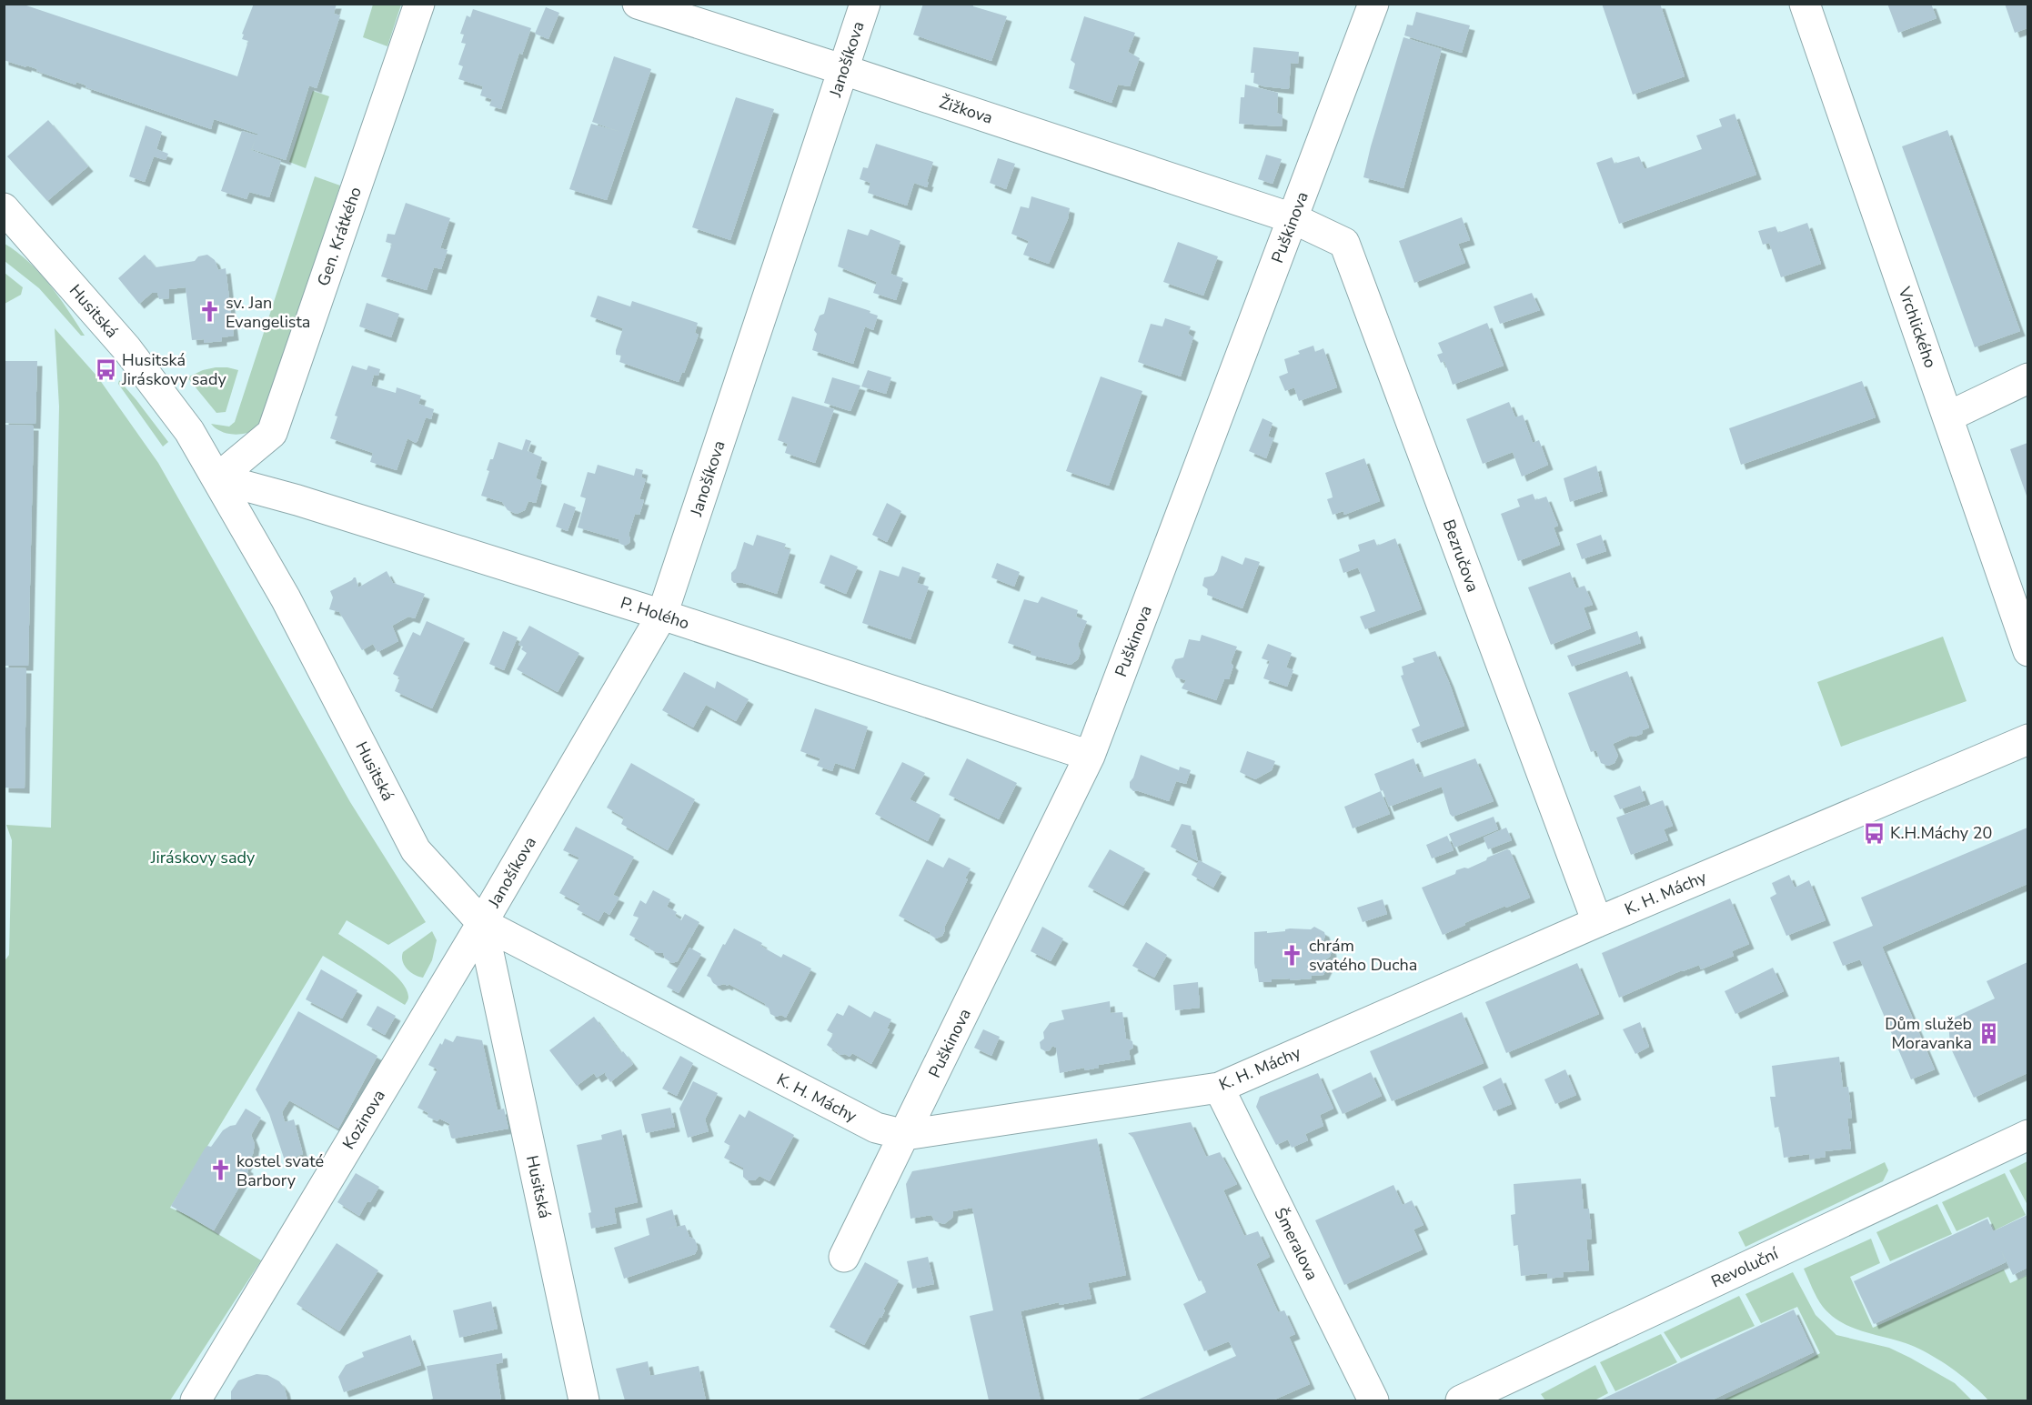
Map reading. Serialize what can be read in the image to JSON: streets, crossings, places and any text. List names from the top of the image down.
{
  "streets": {
    "street": [
      "Janošíkova",
      "Žižkova",
      "Puškinova",
      "Gen. Krátkého",
      "Husitská",
      "Vrchlického",
      "Bezručova",
      "P. Holého",
      "K. H. Máchy",
      "Kozinova",
      "Šmeralova",
      "Revoluční"
    ]
  },
  "crossings": [
    ["Janošíkova", "Žižkova"],
    ["Janošíkova", "Husitská"],
    ["Janošíkova", "P. Holého"],
    ["Janošíkova", "K. H. Máchy"],
    ["Janošíkova", "Kozinova"],
    ["Žižkova", "Puškinova"],
    ["Žižkova", "Bezručova"],
    ["Puškinova", "Bezručova"],
    ["Puškinova", "P. Holého"],
    ["Puškinova", "K. H. Máchy"],
    ["Gen. Krátkého", "Husitská"],
    ["Gen. Krátkého", "P. Holého"],
    ["Husitská", "P. Holého"],
    ["Husitská", "K. H. Máchy"],
    ["Husitská", "Kozinova"],
    ["Bezručova", "K. H. Máchy"],
    ["K. H. Máchy", "Kozinova"],
    ["K. H. Máchy", "Šmeralova"]
  ],
  "parks": ["Jiráskovy sady"],
  "places": {
    "church": ["sv. Jan Evangelista", "chrám svatého Ducha", "kostel svaté Barbory"],
    "bus stop": ["Husitská Jiráskovy sady", "K.H.Máchy 20"],
    "building": ["Dům služeb Moravanka"]
  }
}
